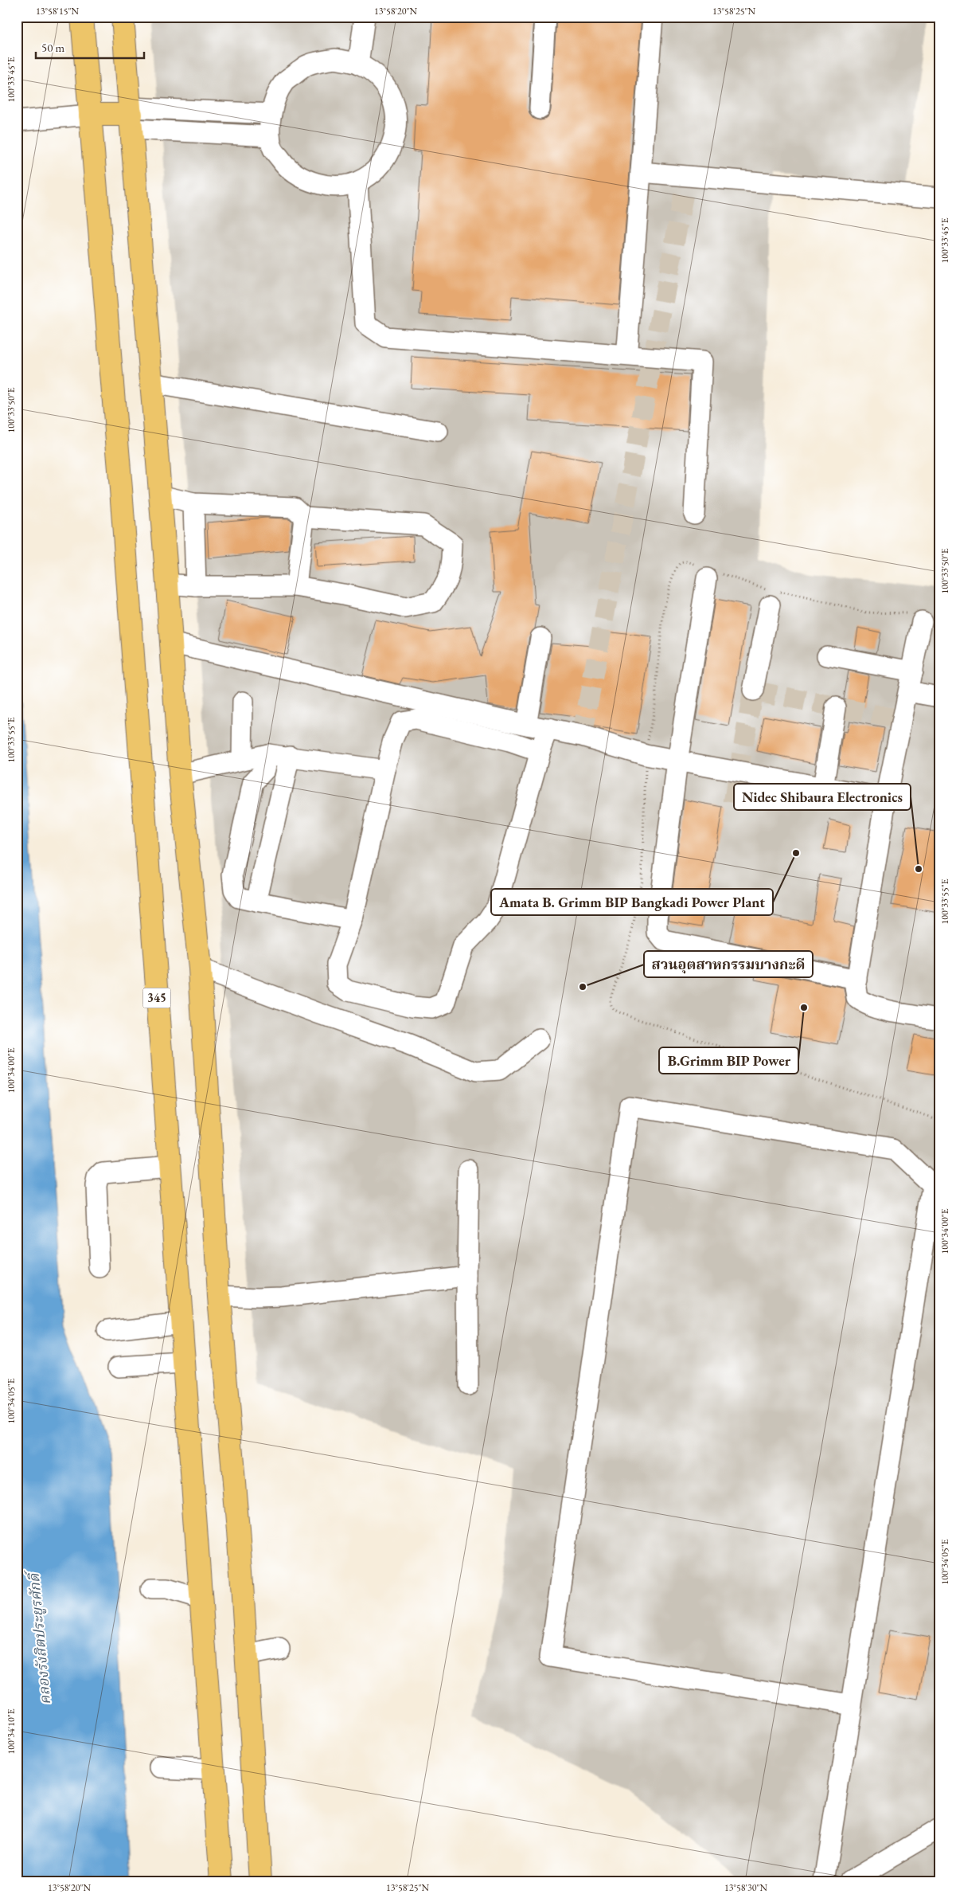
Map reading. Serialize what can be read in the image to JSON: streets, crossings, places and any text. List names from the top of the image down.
{
  "streets": {
    "main road": ["345"]
  },
  "water": ["คลองรังสิตประยูรศักดิ์"],
  "places": [
    "Amata B. Grimm BIP Bangkadi Power Plant",
    "Nidec Shibaura Electronics",
    "สวนอุตสาหกรรมบางกะดี",
    "B.Grimm BIP Power"
  ],
  "scale_bar": "50 m",
  "coordinates": [
    "13°58'15\"N",
    "13°58'20\"N",
    "13°58'25\"N",
    "100°33'45\"E",
    "100°33'50\"E",
    "100°33'55\"E",
    "100°34'00\"E",
    "100°34'05\"E",
    "100°34'10\"E",
    "13°58'30\"N"
  ]
}
